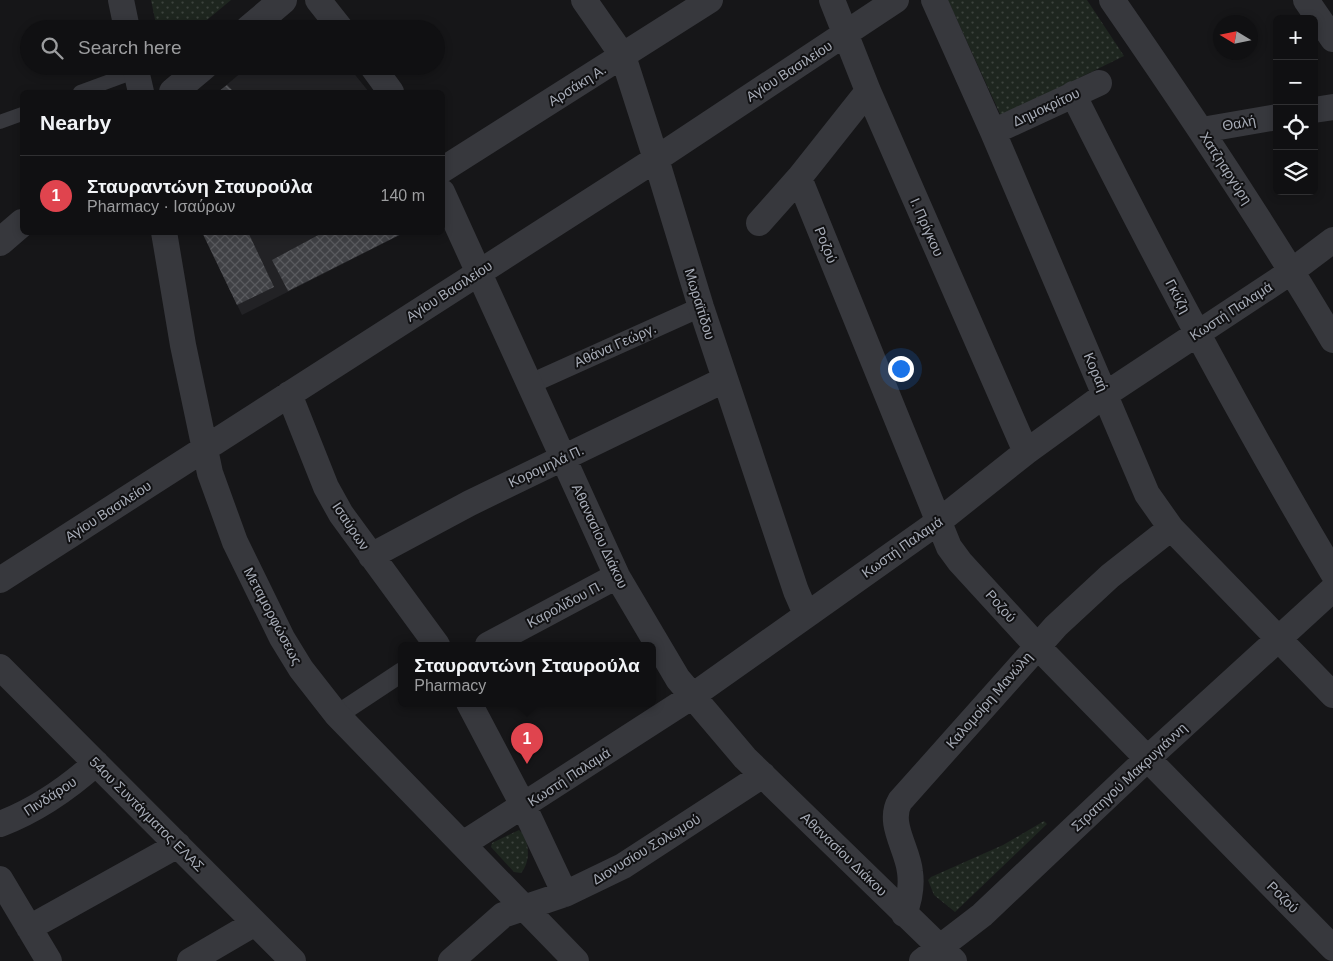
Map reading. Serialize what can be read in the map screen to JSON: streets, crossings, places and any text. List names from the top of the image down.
{
  "streets": {
    "street": [
      "Αγίου Βασιλείου",
      "Αρσάκη Α.",
      "Δημοκρίτου",
      "Θαλή",
      "Χατζηαργύρη",
      "Ι. Πρίγκου",
      "Ροζού",
      "Γκύζη",
      "Μωραϊτίδου",
      "Κωστή Παλαμά",
      "Αθάνα Γεώργ.",
      "Κοραή",
      "Κορομηλά Π.",
      "Ισαύρων",
      "Αθανασίου Διάκου",
      "Καρολίδου Π.",
      "Μεταμορφώσεως",
      "Καλομοίρη Μανώλη",
      "Στρατηγού Μακρυγιάννη",
      "Πινδάρου",
      "54ου Συντάγματος ΕΛΑΣ",
      "Διονυσίου Σολωμού"
    ]
  },
  "crossings": [
    ["Αγίου Βασιλείου", "Ι. Πρίγκου"],
    ["Αγίου Βασιλείου", "Μωραϊτίδου"],
    ["Αγίου Βασιλείου", "Ισαύρων"],
    ["Αγίου Βασιλείου", "Αθανασίου Διάκου"],
    ["Αγίου Βασιλείου", "Μεταμορφώσεως"],
    ["Αρσάκη Α.", "Μωραϊτίδου"],
    ["Δημοκρίτου", "Γκύζη"],
    ["Δημοκρίτου", "Κοραή"],
    ["Θαλή", "Χατζηαργύρη"],
    ["Χατζηαργύρη", "Κωστή Παλαμά"],
    ["Ι. Πρίγκου", "Κωστή Παλαμά"],
    ["Ροζού", "Κωστή Παλαμά"],
    ["Ροζού", "Καλομοίρη Μανώλη"],
    ["Ροζού", "Στρατηγού Μακρυγιάννη"],
    ["Γκύζη", "Κωστή Παλαμά"],
    ["Μωραϊτίδου", "Κωστή Παλαμά"],
    ["Μωραϊτίδου", "Αθάνα Γεώργ."],
    ["Μωραϊτίδου", "Κορομηλά Π."],
    ["Κωστή Παλαμά", "Κοραή"],
    ["Κωστή Παλαμά", "Αθανασίου Διάκου"],
    ["Κωστή Παλαμά", "Μεταμορφώσεως"],
    ["Αθάνα Γεώργ.", "Αθανασίου Διάκου"],
    ["Κοραή", "Καλομοίρη Μανώλη"],
    ["Κοραή", "Στρατηγού Μακρυγιάννη"],
    ["Κορομηλά Π.", "Ισαύρων"],
    ["Κορομηλά Π.", "Αθανασίου Διάκου"],
    ["Αθανασίου Διάκου", "Καρολίδου Π."],
    ["Αθανασίου Διάκου", "Καλομοίρη Μανώλη"],
    ["Αθανασίου Διάκου", "Στρατηγού Μακρυγιάννη"],
    ["Αθανασίου Διάκου", "Διονυσίου Σολωμού"],
    ["Μεταμορφώσεως", "Διονυσίου Σολωμού"],
    ["Πινδάρου", "54ου Συντάγματος ΕΛΑΣ"]
  ],
  "north": "left",
  "page": {
    "map_buttons": ["+", "−"],
    "search": "Search here",
    "heading": "Nearby",
    "list": [
      {
        "mark": "1",
        "name": "Σταυραντώνη Σταυρούλα",
        "note": "Pharmacy · Ισαύρων",
        "value": "140 m"
      }
    ],
    "popup": ["Σταυραντώνη Σταυρούλα", "Pharmacy"],
    "pins": "1"
  }
}
